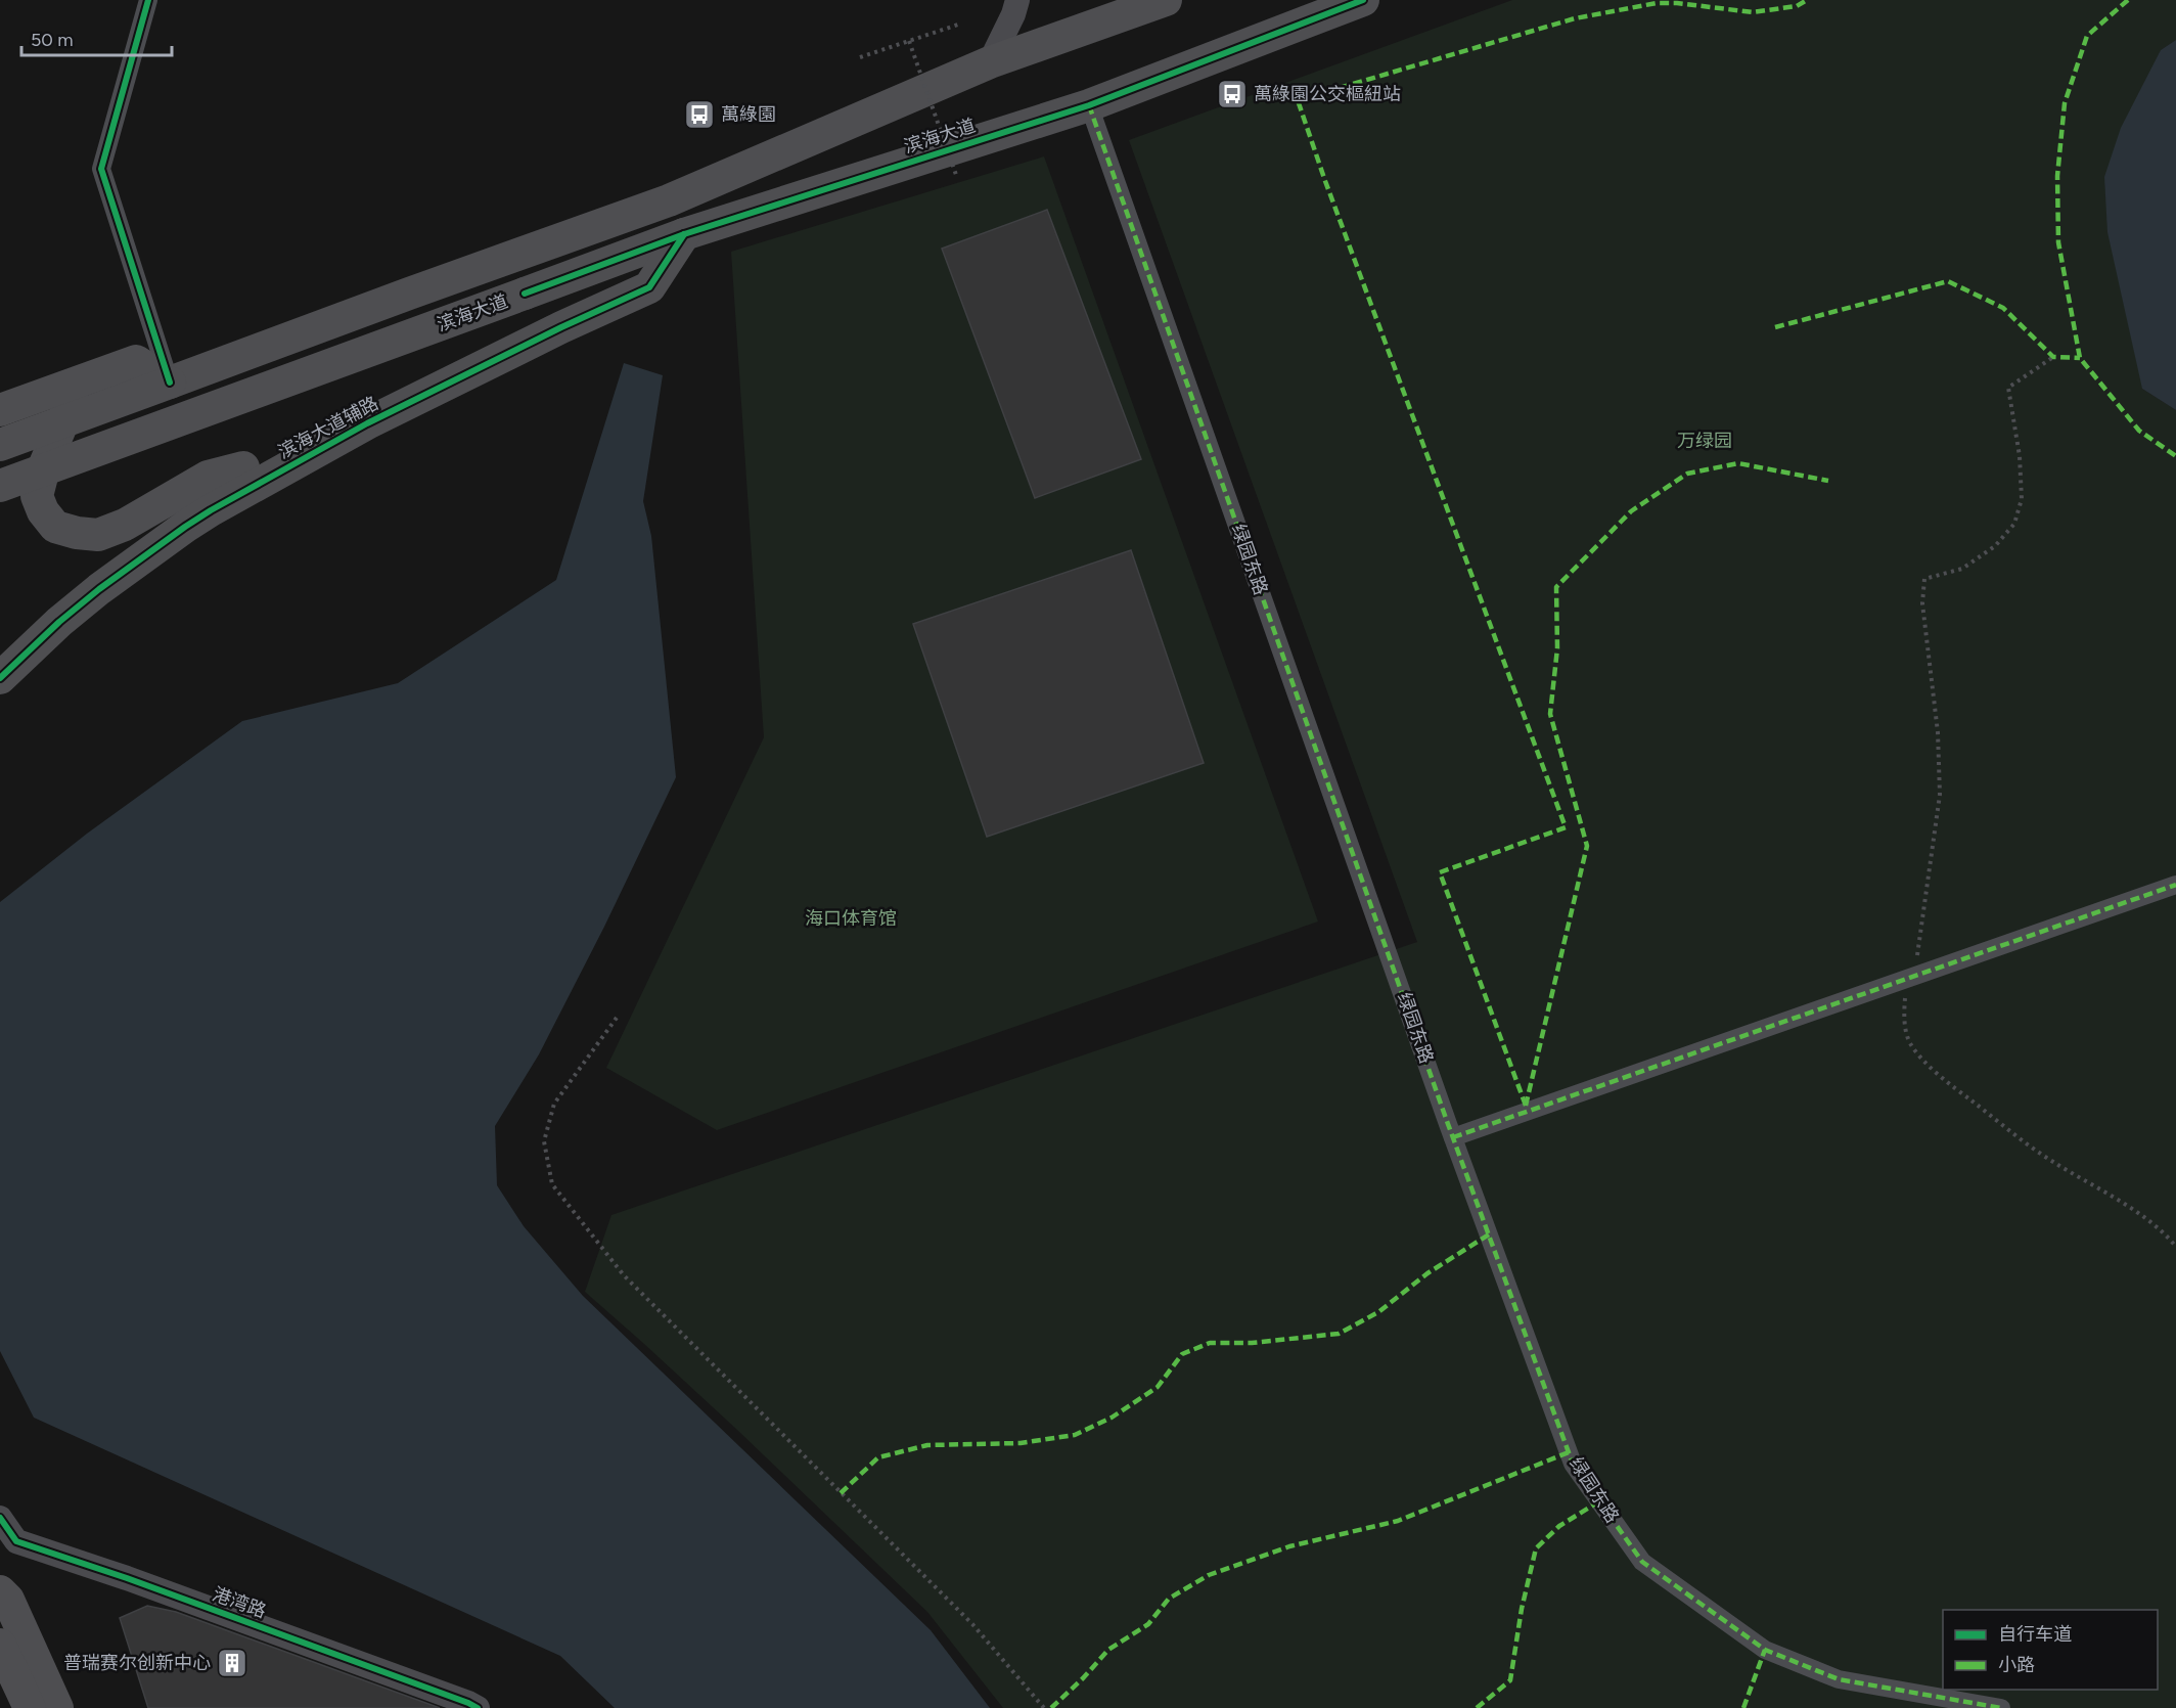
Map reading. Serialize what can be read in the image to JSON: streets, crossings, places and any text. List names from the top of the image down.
{
  "streets": {
    "highway": ["滨海大道", "滨海大道辅路"],
    "street": ["绿园东路", "港湾路"]
  },
  "crossings": [
    ["滨海大道", "滨海大道辅路"],
    ["滨海大道", "绿园东路"]
  ],
  "parks": ["万绿园", "海口体育馆"],
  "places": {
    "bus stop": ["萬綠園公交樞紐站", "萬綠園"],
    "building": ["普瑞赛尔创新中心"]
  },
  "legend": ["自行车道", "小路"],
  "scale_bar": "50 m"
}
